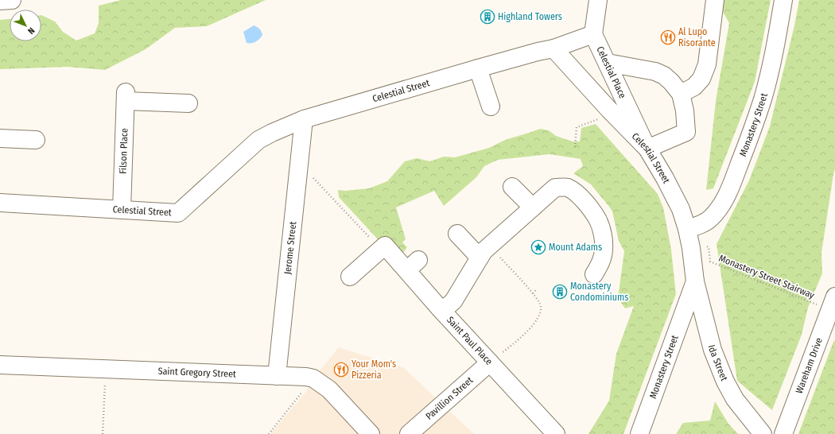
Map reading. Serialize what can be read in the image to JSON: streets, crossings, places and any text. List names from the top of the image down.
{
  "streets": {
    "street": [
      "Celestial Place",
      "Celestial Street",
      "Monastery Street",
      "Filson Place",
      "Jerome Street",
      "Saint Paul Place",
      "Ida Street",
      "Wareham Drive",
      "Saint Gregory Street",
      "Pavillion Street"
    ],
    "path": ["Monastery Street Stairway"]
  },
  "crossings": [
    ["Celestial Place", "Celestial Street"],
    ["Celestial Street", "Monastery Street"],
    ["Celestial Street", "Filson Place"],
    ["Celestial Street", "Jerome Street"],
    ["Celestial Street", "Ida Street"],
    ["Monastery Street", "Ida Street"],
    ["Jerome Street", "Saint Gregory Street"],
    ["Saint Paul Place", "Pavillion Street"]
  ],
  "places": {
    "building": ["Highland Towers", "Monastery Condominiums"],
    "restaurant": ["Al Lupo Risorante", "Your Mom's Pizzeria"],
    "place": ["Mount Adams"]
  },
  "north": "bottom right"
}
